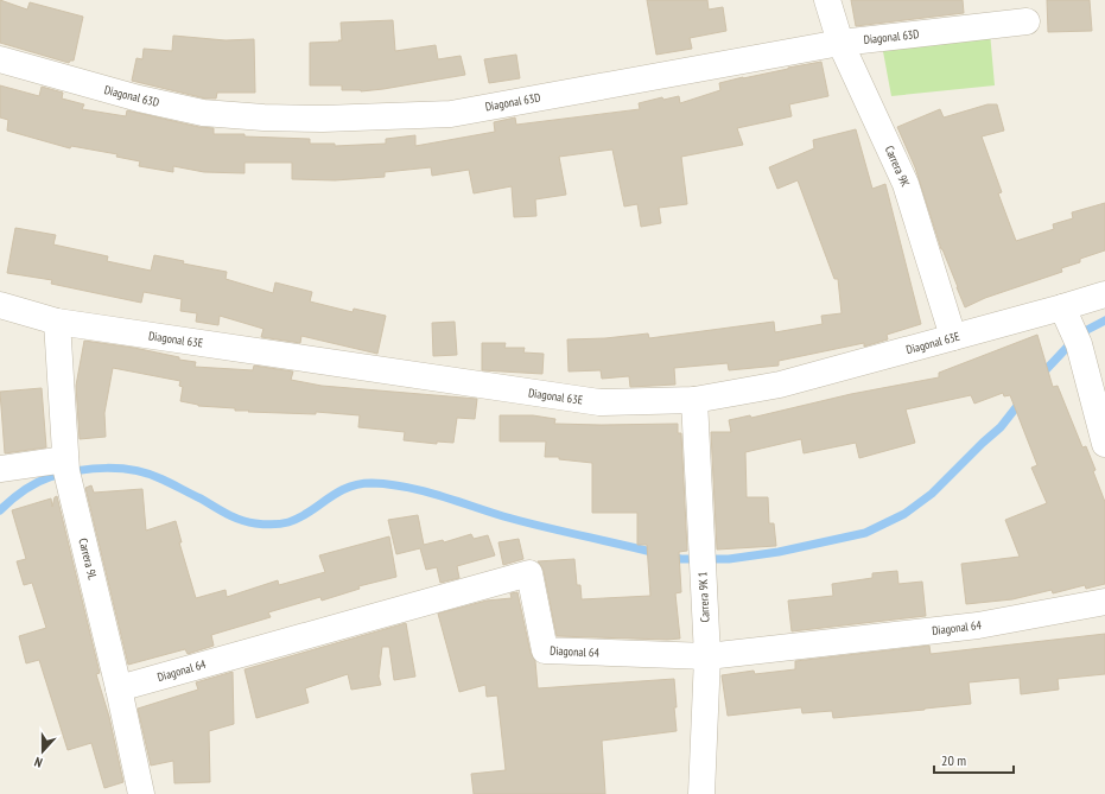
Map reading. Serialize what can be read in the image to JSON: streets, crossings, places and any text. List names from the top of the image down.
{
  "streets": {
    "street": [
      "Diagonal 63D",
      "Carrera 9K",
      "Diagonal 63E",
      "Carrera 9L",
      "Carrera 9K 1",
      "Diagonal 64"
    ]
  },
  "crossings": [
    ["Diagonal 63D", "Carrera 9K"],
    ["Carrera 9K", "Diagonal 63E"],
    ["Diagonal 63E", "Carrera 9L"],
    ["Diagonal 63E", "Carrera 9K 1"],
    ["Carrera 9L", "Diagonal 64"],
    ["Carrera 9K 1", "Diagonal 64"]
  ],
  "scale_bar": "20 m",
  "north": "bottom"
}
